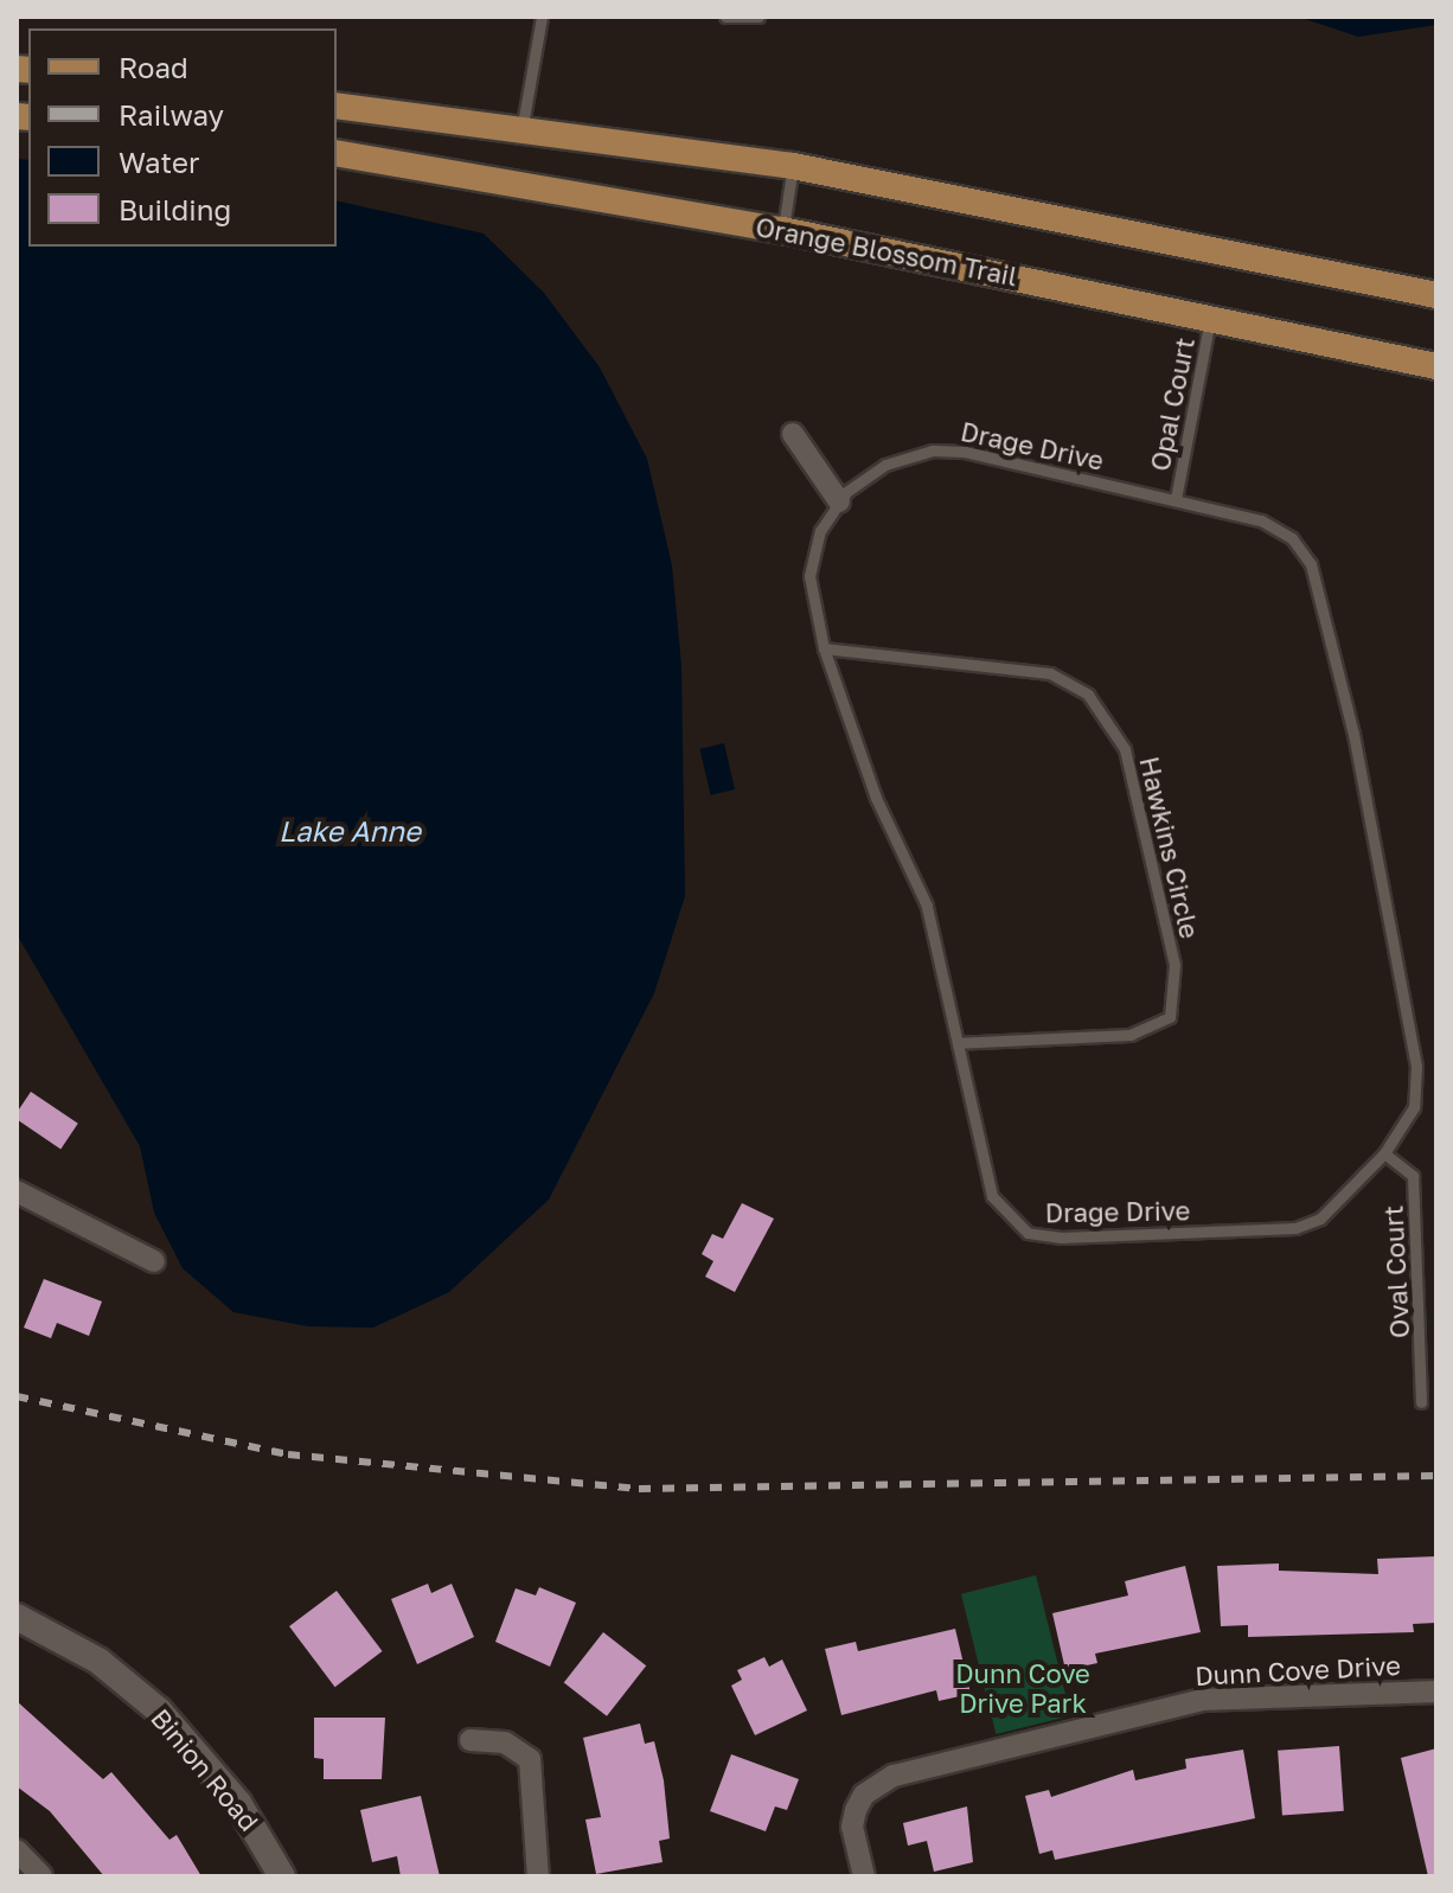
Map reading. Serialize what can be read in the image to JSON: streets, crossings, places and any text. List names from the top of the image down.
{
  "streets": {
    "main road": ["Orange Blossom Trail", "Binion Road"],
    "street": ["Dunn Cove Drive"],
    "lane": [
      "Opal Court",
      "Drage Drive",
      "Hawkins Circle",
      "Oval Court"
    ]
  },
  "crossings": [
    ["Orange Blossom Trail", "Opal Court"],
    ["Opal Court", "Drage Drive"],
    ["Drage Drive", "Hawkins Circle"],
    ["Drage Drive", "Oval Court"]
  ],
  "water": ["Lake Anne"],
  "parks": ["Dunn Cove Drive Park"],
  "legend": [
    "Road",
    "Railway",
    "Water",
    "Building"
  ]
}
